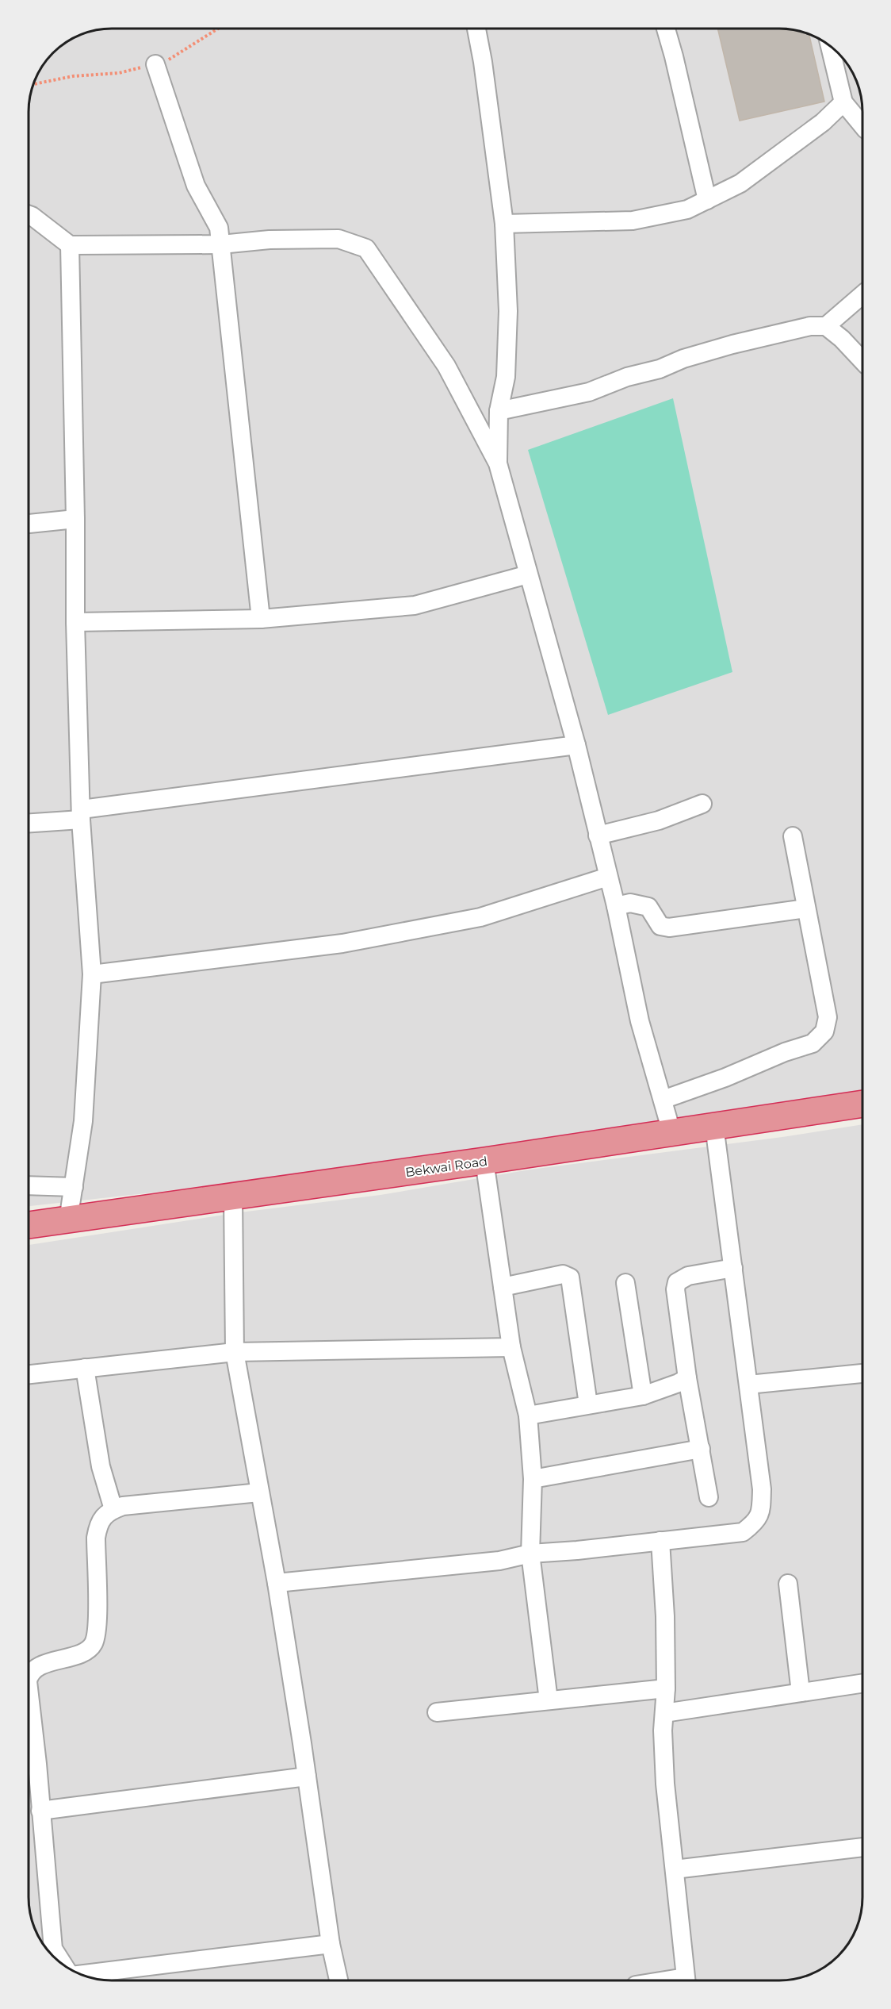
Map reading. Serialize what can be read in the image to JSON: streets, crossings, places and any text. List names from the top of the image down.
{
  "streets": {
    "highway": ["Bekwai Road"]
  }
}
